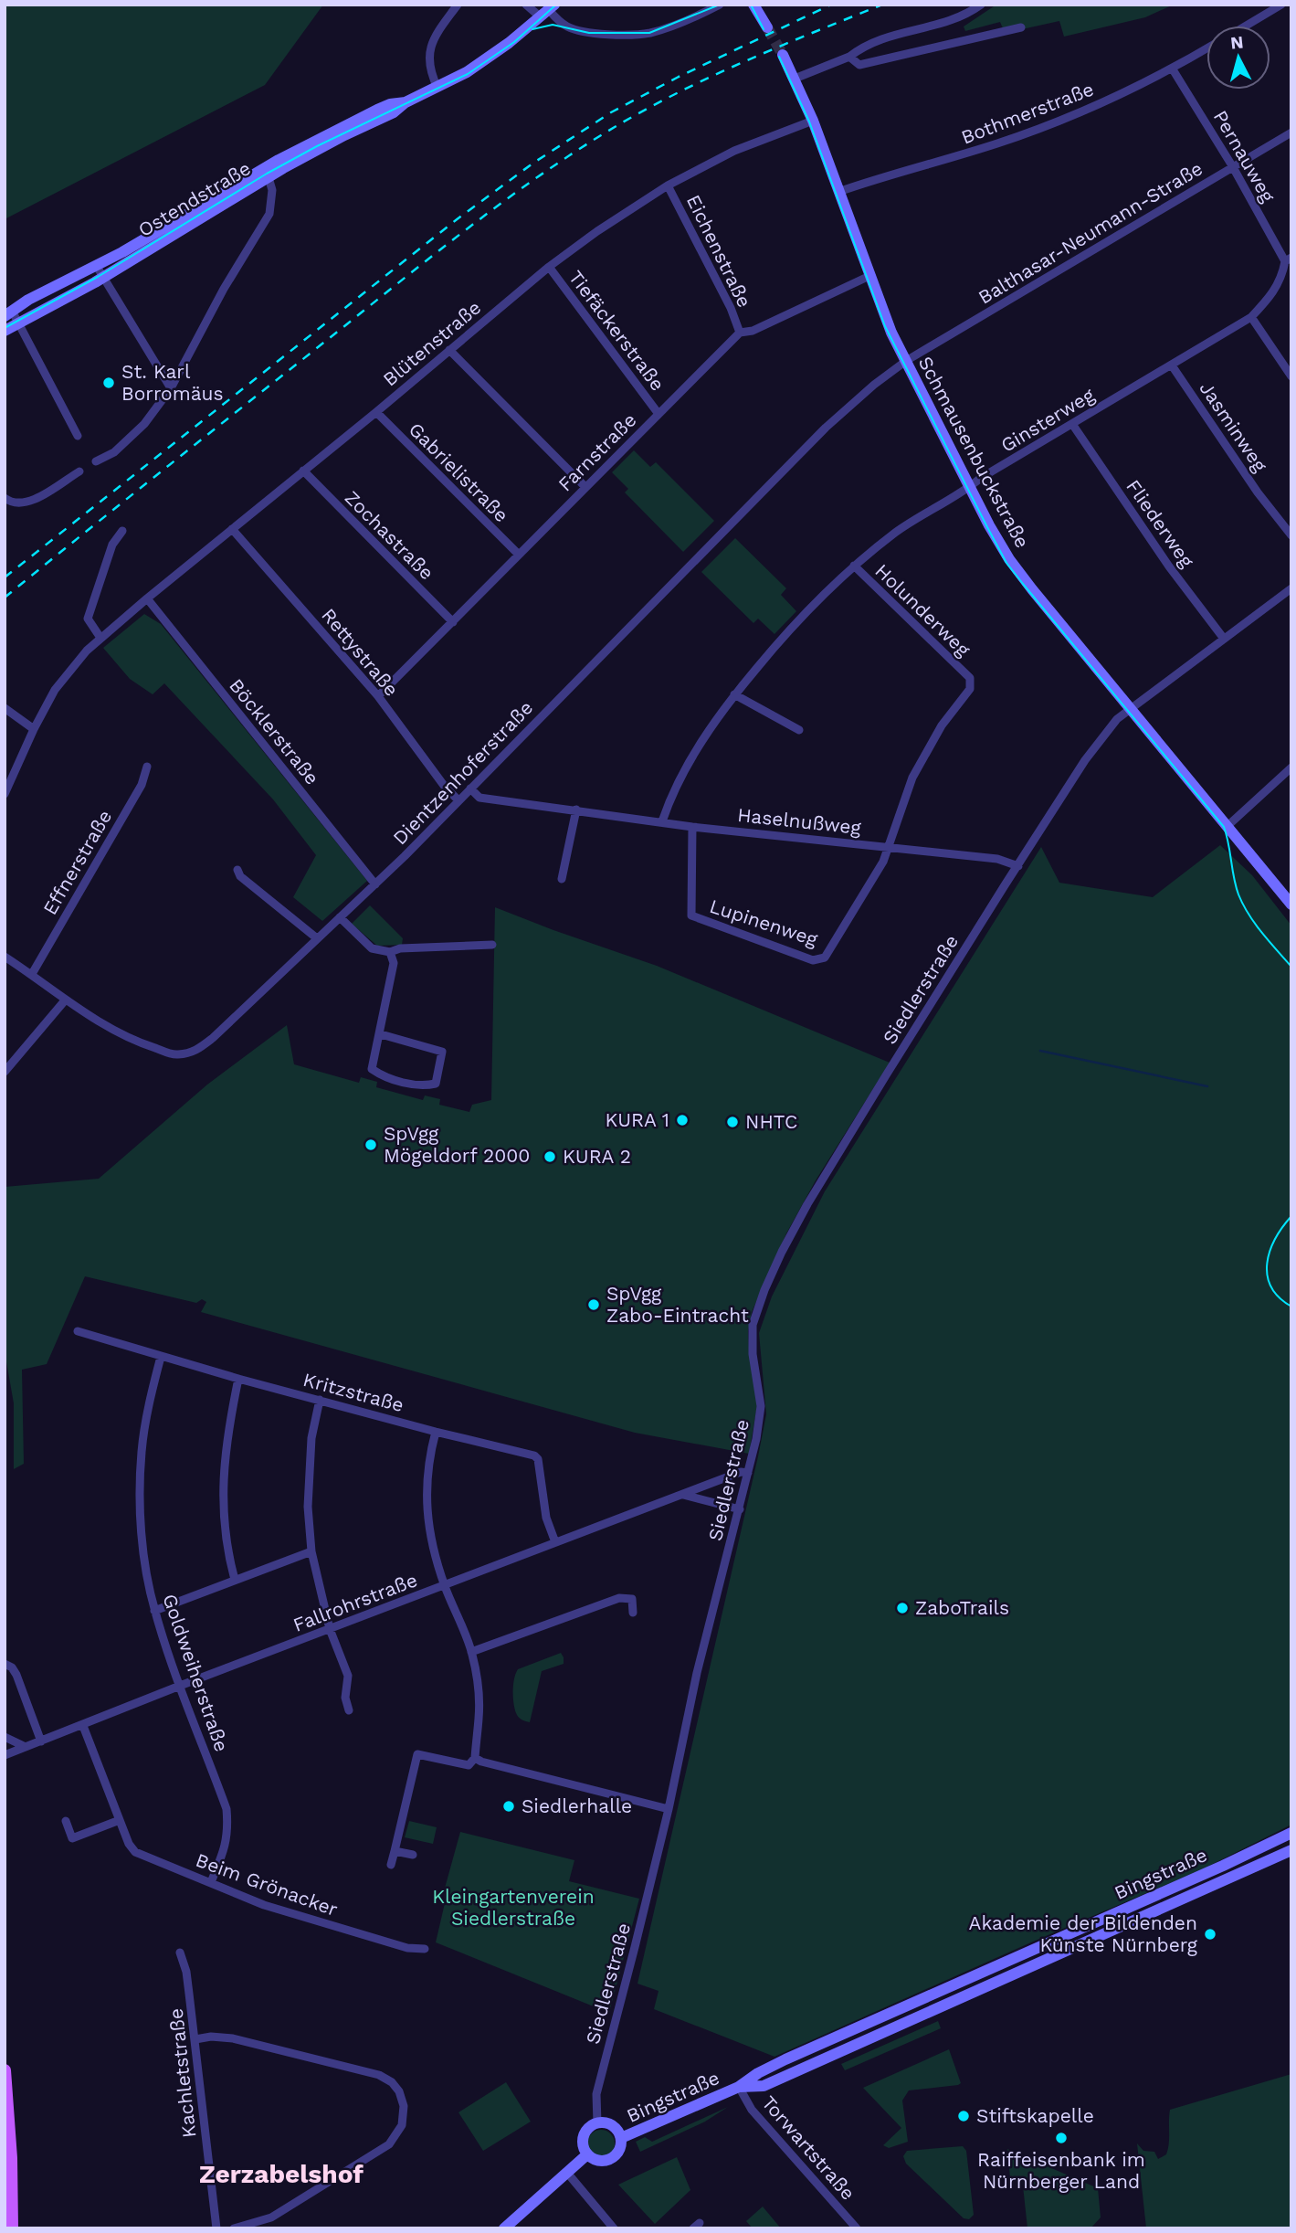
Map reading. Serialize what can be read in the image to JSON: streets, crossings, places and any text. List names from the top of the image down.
{
  "streets": {
    "street": [
      "Bothmerstraße",
      "Pernauweg",
      "Ostendstraße",
      "Balthasar-Neumann-Straße",
      "Eichenstraße",
      "Tiefäckerstraße",
      "Blütenstraße",
      "Ginsterweg",
      "Jasminweg",
      "Farnstraße",
      "Schmausenbuckstraße",
      "Gabrielistraße",
      "Fliederweg",
      "Zochastraße",
      "Holunderweg",
      "Rettystraße",
      "Böcklerstraße",
      "Dientzenhoferstraße",
      "Haselnußweg",
      "Effnerstraße",
      "Lupinenweg",
      "Siedlerstraße",
      "Kritzstraße",
      "Fallrohrstraße",
      "Goldweiherstraße",
      "Bingstraße",
      "Beim Grönacker",
      "Kachletstraße",
      "Torwartstraße"
    ]
  },
  "crossings": [
    ["Bothmerstraße", "Pernauweg"],
    ["Bothmerstraße", "Schmausenbuckstraße"],
    ["Pernauweg", "Balthasar-Neumann-Straße"],
    ["Pernauweg", "Ginsterweg"],
    ["Balthasar-Neumann-Straße", "Schmausenbuckstraße"],
    ["Balthasar-Neumann-Straße", "Dientzenhoferstraße"],
    ["Eichenstraße", "Blütenstraße"],
    ["Eichenstraße", "Farnstraße"],
    ["Tiefäckerstraße", "Blütenstraße"],
    ["Tiefäckerstraße", "Farnstraße"],
    ["Blütenstraße", "Schmausenbuckstraße"],
    ["Blütenstraße", "Gabrielistraße"],
    ["Blütenstraße", "Zochastraße"],
    ["Blütenstraße", "Rettystraße"],
    ["Blütenstraße", "Böcklerstraße"],
    ["Ginsterweg", "Jasminweg"],
    ["Ginsterweg", "Schmausenbuckstraße"],
    ["Ginsterweg", "Fliederweg"],
    ["Ginsterweg", "Holunderweg"],
    ["Ginsterweg", "Haselnußweg"],
    ["Farnstraße", "Schmausenbuckstraße"],
    ["Farnstraße", "Gabrielistraße"],
    ["Farnstraße", "Zochastraße"],
    ["Farnstraße", "Rettystraße"],
    ["Schmausenbuckstraße", "Dientzenhoferstraße"],
    ["Schmausenbuckstraße", "Siedlerstraße"],
    ["Fliederweg", "Siedlerstraße"],
    ["Holunderweg", "Haselnußweg"],
    ["Holunderweg", "Lupinenweg"],
    ["Rettystraße", "Dientzenhoferstraße"],
    ["Böcklerstraße", "Dientzenhoferstraße"],
    ["Dientzenhoferstraße", "Haselnußweg"],
    ["Dientzenhoferstraße", "Effnerstraße"],
    ["Haselnußweg", "Lupinenweg"],
    ["Haselnußweg", "Siedlerstraße"],
    ["Siedlerstraße", "Fallrohrstraße"],
    ["Siedlerstraße", "Bingstraße"],
    ["Kritzstraße", "Fallrohrstraße"],
    ["Kritzstraße", "Goldweiherstraße"],
    ["Fallrohrstraße", "Goldweiherstraße"],
    ["Fallrohrstraße", "Beim Grönacker"],
    ["Goldweiherstraße", "Beim Grönacker"],
    ["Bingstraße", "Torwartstraße"]
  ],
  "districts": ["Zerzabelshof"],
  "parks": ["Kleingartenverein Siedlerstraße"],
  "places": [
    "St. Karl Borromäus",
    "KURA 1",
    "NHTC",
    "SpVgg Mögeldorf 2000",
    "KURA 2",
    "SpVgg Zabo-Eintracht",
    "ZaboTrails",
    "Siedlerhalle",
    "Akademie der Bildenden Künste Nürnberg",
    "Stiftskapelle",
    "Raiffeisenbank im Nürnberger Land"
  ],
  "north": "top"
}
